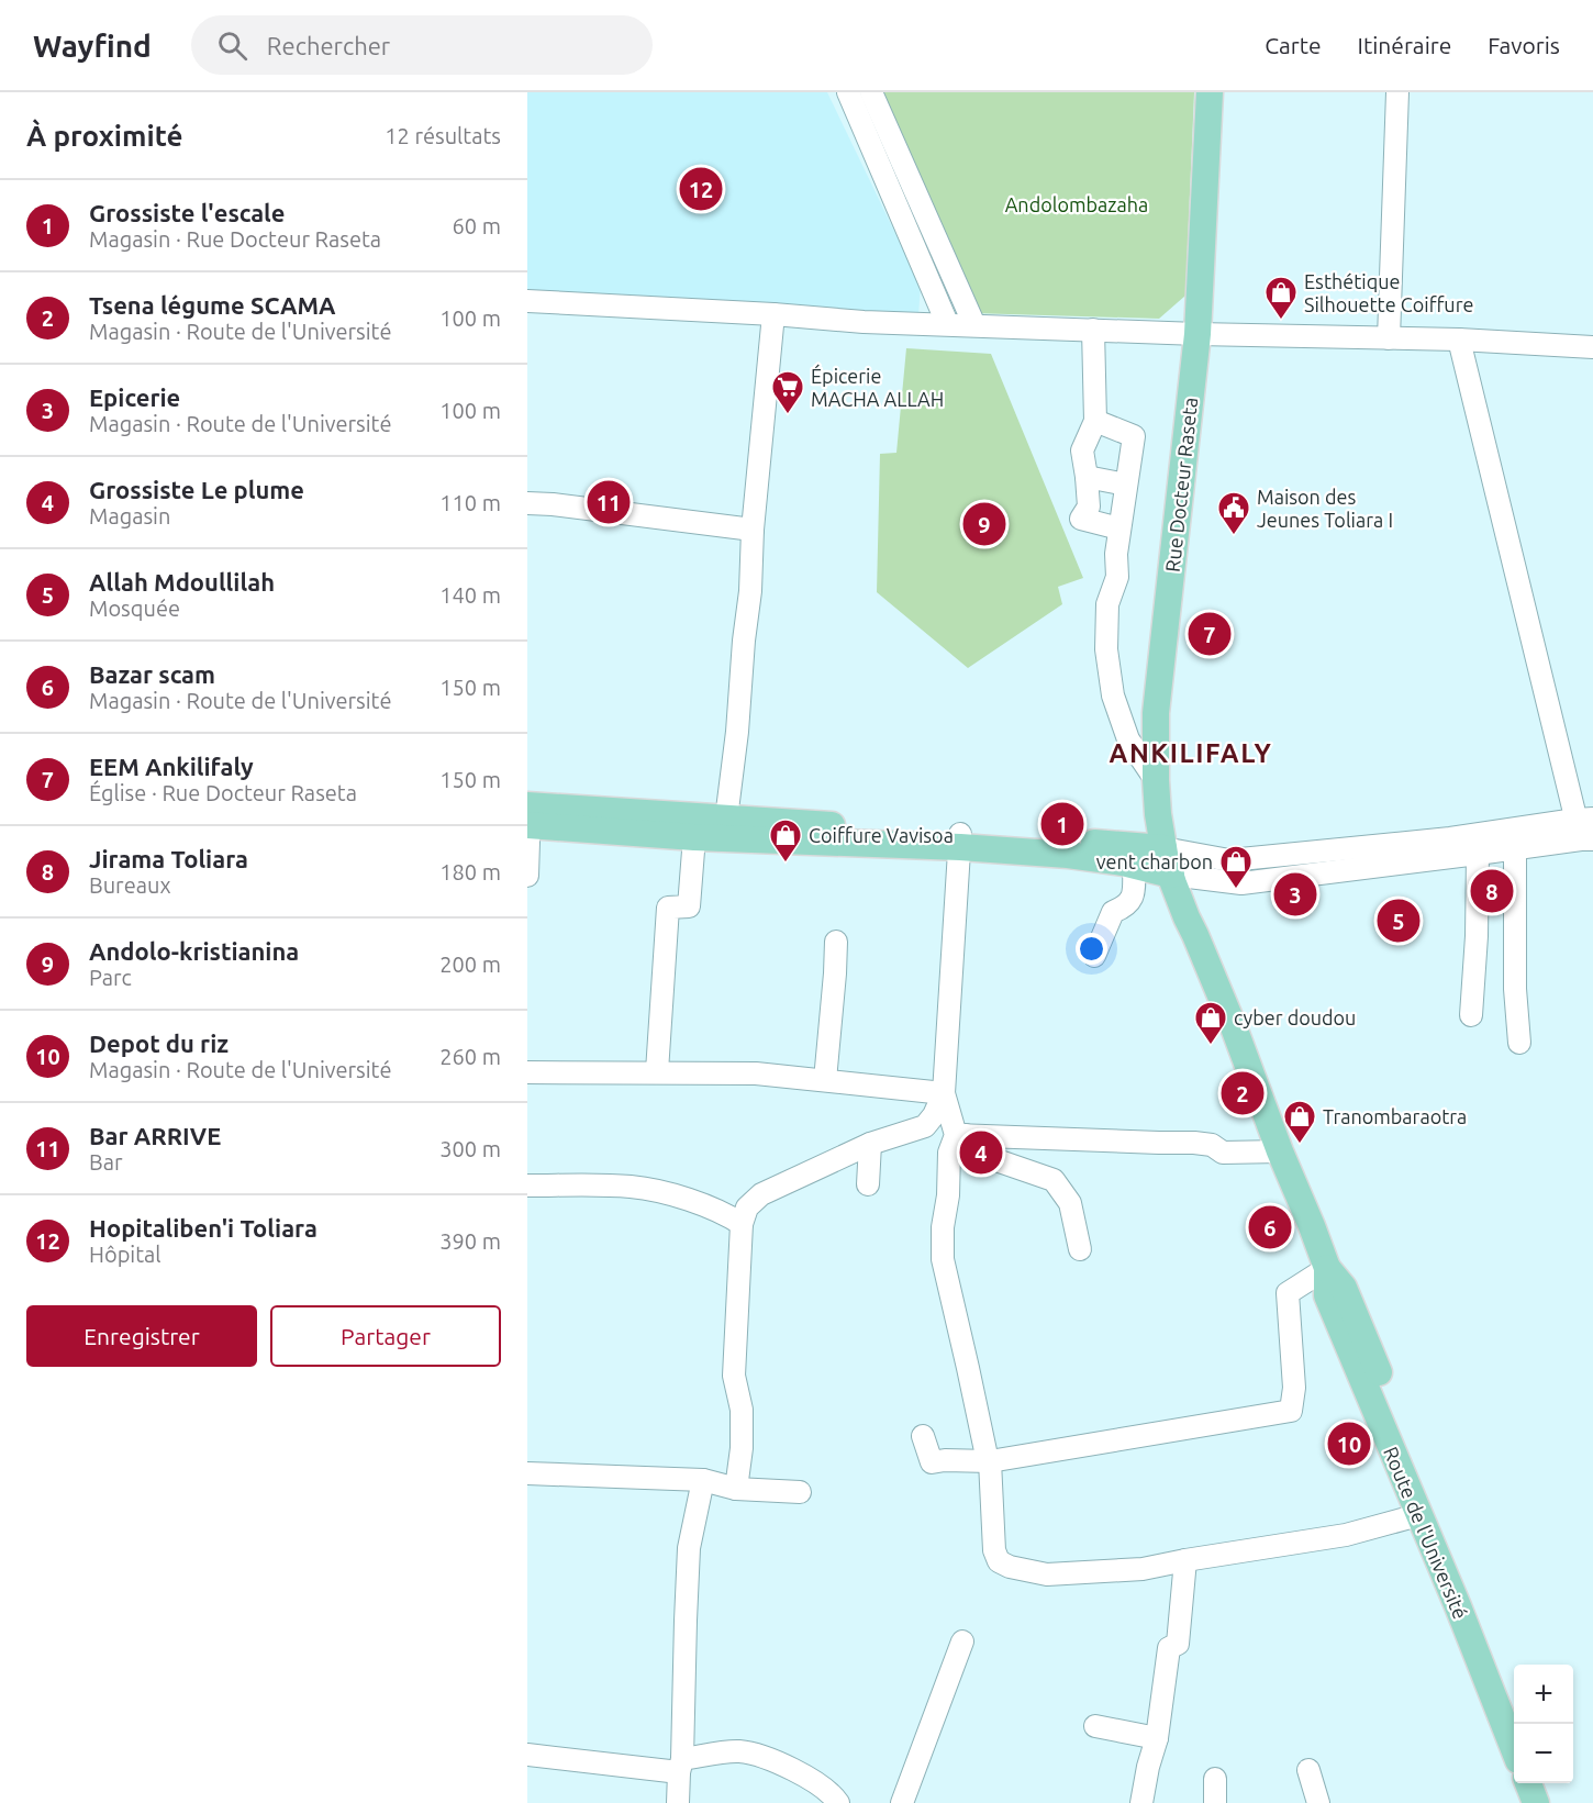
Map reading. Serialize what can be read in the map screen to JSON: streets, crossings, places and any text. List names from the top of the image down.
{
  "streets": {
    "main road": ["Rue Docteur Raseta", "Route de l'Université"]
  },
  "crossings": [
    ["Rue Docteur Raseta", "Route de l'Université"]
  ],
  "districts": ["ANKILIFALY"],
  "parks": ["Andolombazaha"],
  "places": {
    "shop": [
      "Esthétique Silhouette Coiffure",
      "Coiffure Vavisoa",
      "vent charbon",
      "cyber doudou",
      "Tranombaraotra"
    ],
    "supermarket": ["Épicerie MACHA ALLAH"],
    "public building": ["Maison des Jeunes Toliara I"]
  },
  "page": {
    "header": "Wayfind",
    "search": "Rechercher",
    "nav": ["Carte", "Itinéraire", "Favoris"],
    "heading": ["À proximité", "12 résultats"],
    "pins": [
      "12",
      "11",
      "9",
      "7",
      "1",
      "8",
      "3",
      "5",
      "2",
      "4",
      "6",
      "10"
    ],
    "list": [
      {
        "mark": "1",
        "name": "Grossiste l'escale",
        "note": "Magasin · Rue Docteur Raseta",
        "value": "60 m"
      },
      {
        "mark": "2",
        "name": "Tsena légume SCAMA",
        "note": "Magasin · Route de l'Université",
        "value": "100 m"
      },
      {
        "mark": "3",
        "name": "Epicerie",
        "note": "Magasin · Route de l'Université",
        "value": "100 m"
      },
      {
        "mark": "4",
        "name": "Grossiste Le plume",
        "note": "Magasin",
        "value": "110 m"
      },
      {
        "mark": "5",
        "name": "Allah Mdoullilah",
        "note": "Mosquée",
        "value": "140 m"
      },
      {
        "mark": "6",
        "name": "Bazar scam",
        "note": "Magasin · Route de l'Université",
        "value": "150 m"
      },
      {
        "mark": "7",
        "name": "EEM Ankilifaly",
        "note": "Église · Rue Docteur Raseta",
        "value": "150 m"
      },
      {
        "mark": "8",
        "name": "Jirama Toliara",
        "note": "Bureaux",
        "value": "180 m"
      },
      {
        "mark": "9",
        "name": "Andolo-kristianina",
        "note": "Parc",
        "value": "200 m"
      },
      {
        "mark": "10",
        "name": "Depot du riz",
        "note": "Magasin · Route de l'Université",
        "value": "260 m"
      },
      {
        "mark": "11",
        "name": "Bar ARRIVE",
        "note": "Bar",
        "value": "300 m"
      },
      {
        "mark": "12",
        "name": "Hopitaliben'i Toliara",
        "note": "Hôpital",
        "value": "390 m"
      }
    ],
    "buttons": ["Enregistrer", "Partager"],
    "map_buttons": ["+", "−"]
  }
}
